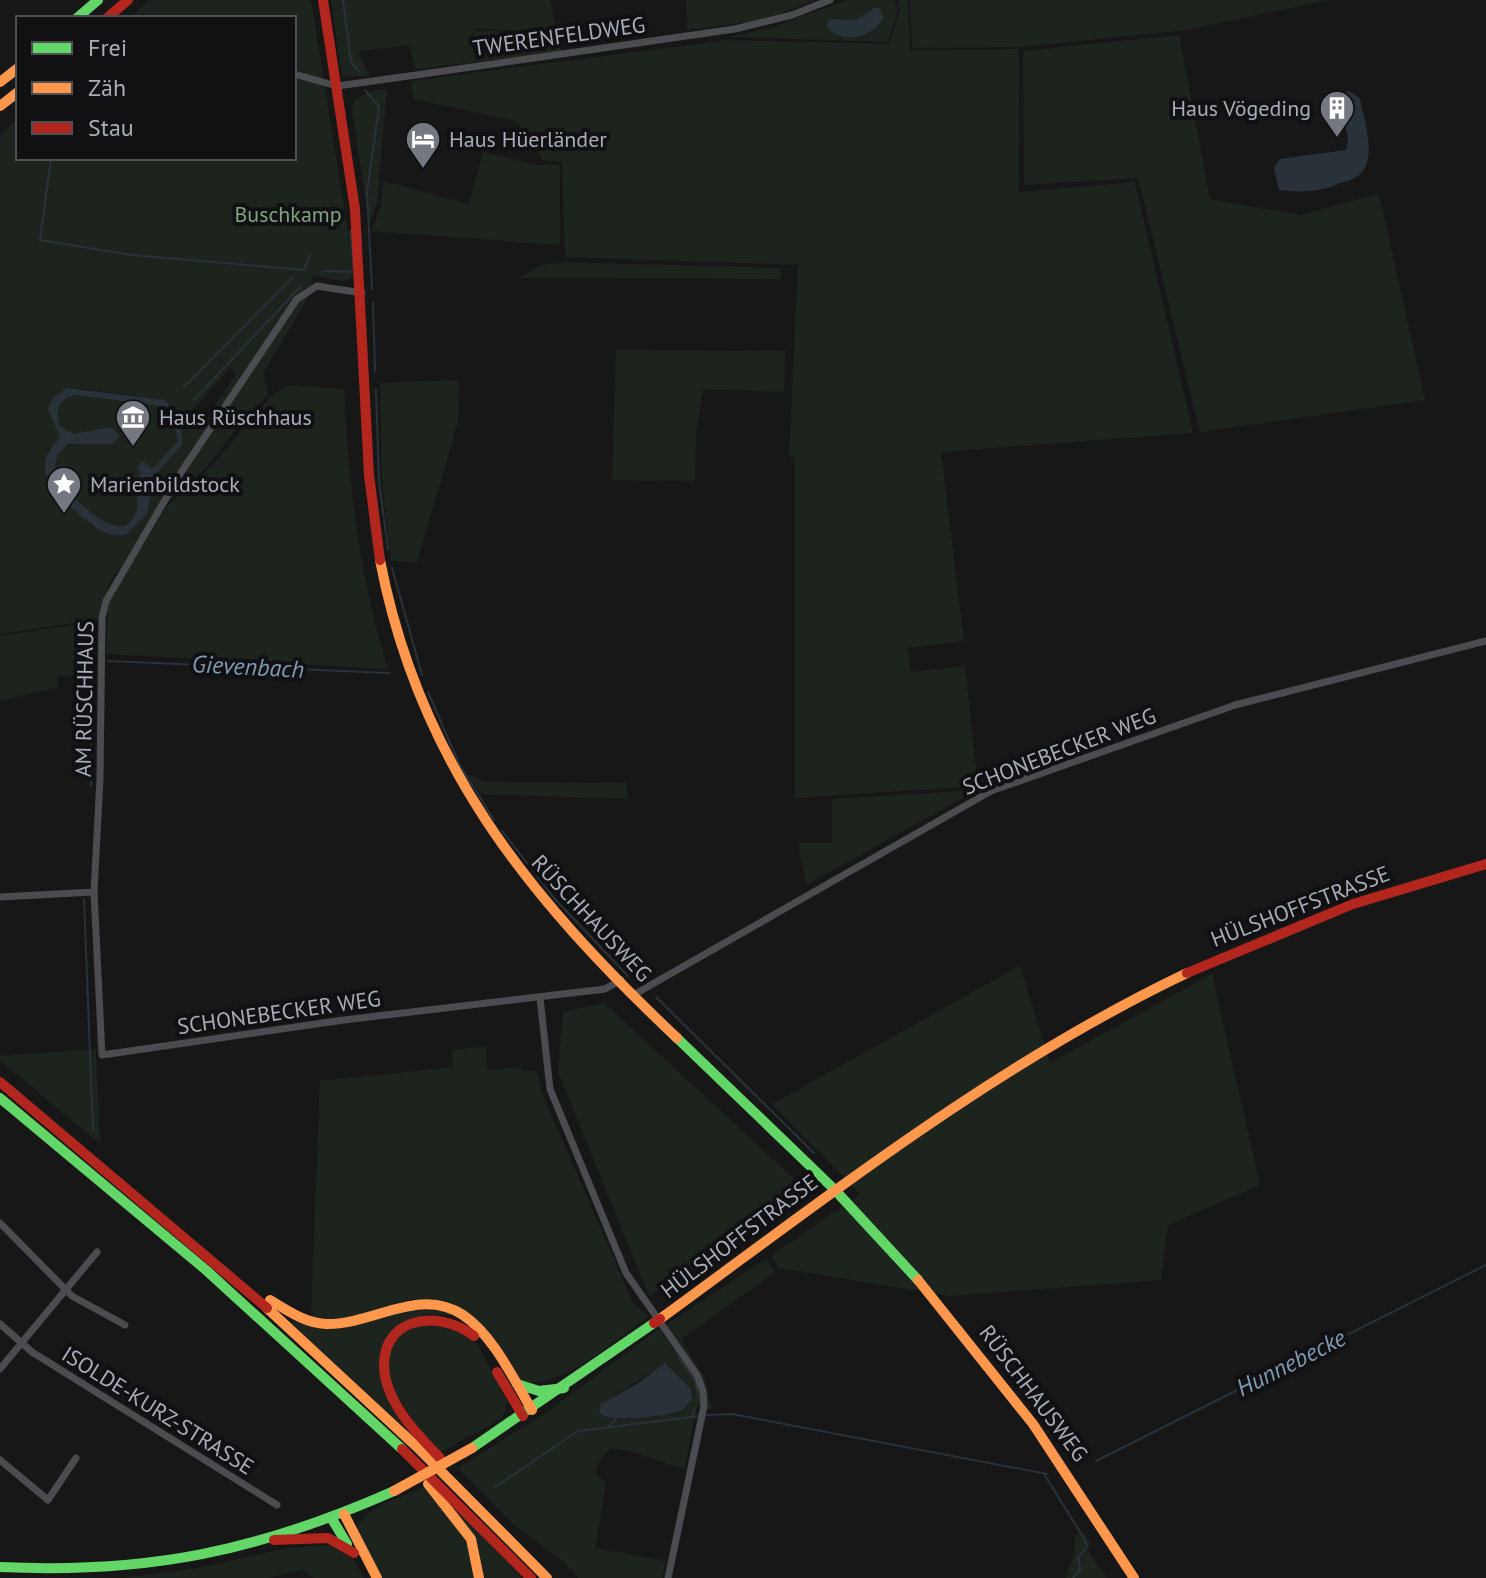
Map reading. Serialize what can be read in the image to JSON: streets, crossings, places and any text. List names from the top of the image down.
{
  "streets": {
    "main road": ["HÜLSHOFFSTRASSE", "RÜSCHHAUSWEG"],
    "street": [
      "TWERENFELDWEG",
      "AM RÜSCHHAUS",
      "SCHONEBECKER WEG",
      "ISOLDE-KURZ-STRASSE"
    ]
  },
  "crossings": [
    ["TWERENFELDWEG", "RÜSCHHAUSWEG"],
    ["AM RÜSCHHAUS", "SCHONEBECKER WEG"],
    ["AM RÜSCHHAUS", "RÜSCHHAUSWEG"],
    ["SCHONEBECKER WEG", "RÜSCHHAUSWEG"],
    ["HÜLSHOFFSTRASSE", "RÜSCHHAUSWEG"]
  ],
  "water": ["Gievenbach", "Hunnebecke"],
  "parks": ["Buschkamp"],
  "places": {
    "building": ["Haus Vögeding"],
    "hotel": ["Haus Hüerländer"],
    "museum": ["Haus Rüschhaus"],
    "place": ["Marienbildstock"]
  },
  "legend": ["Frei", "Zäh", "Stau"]
}
